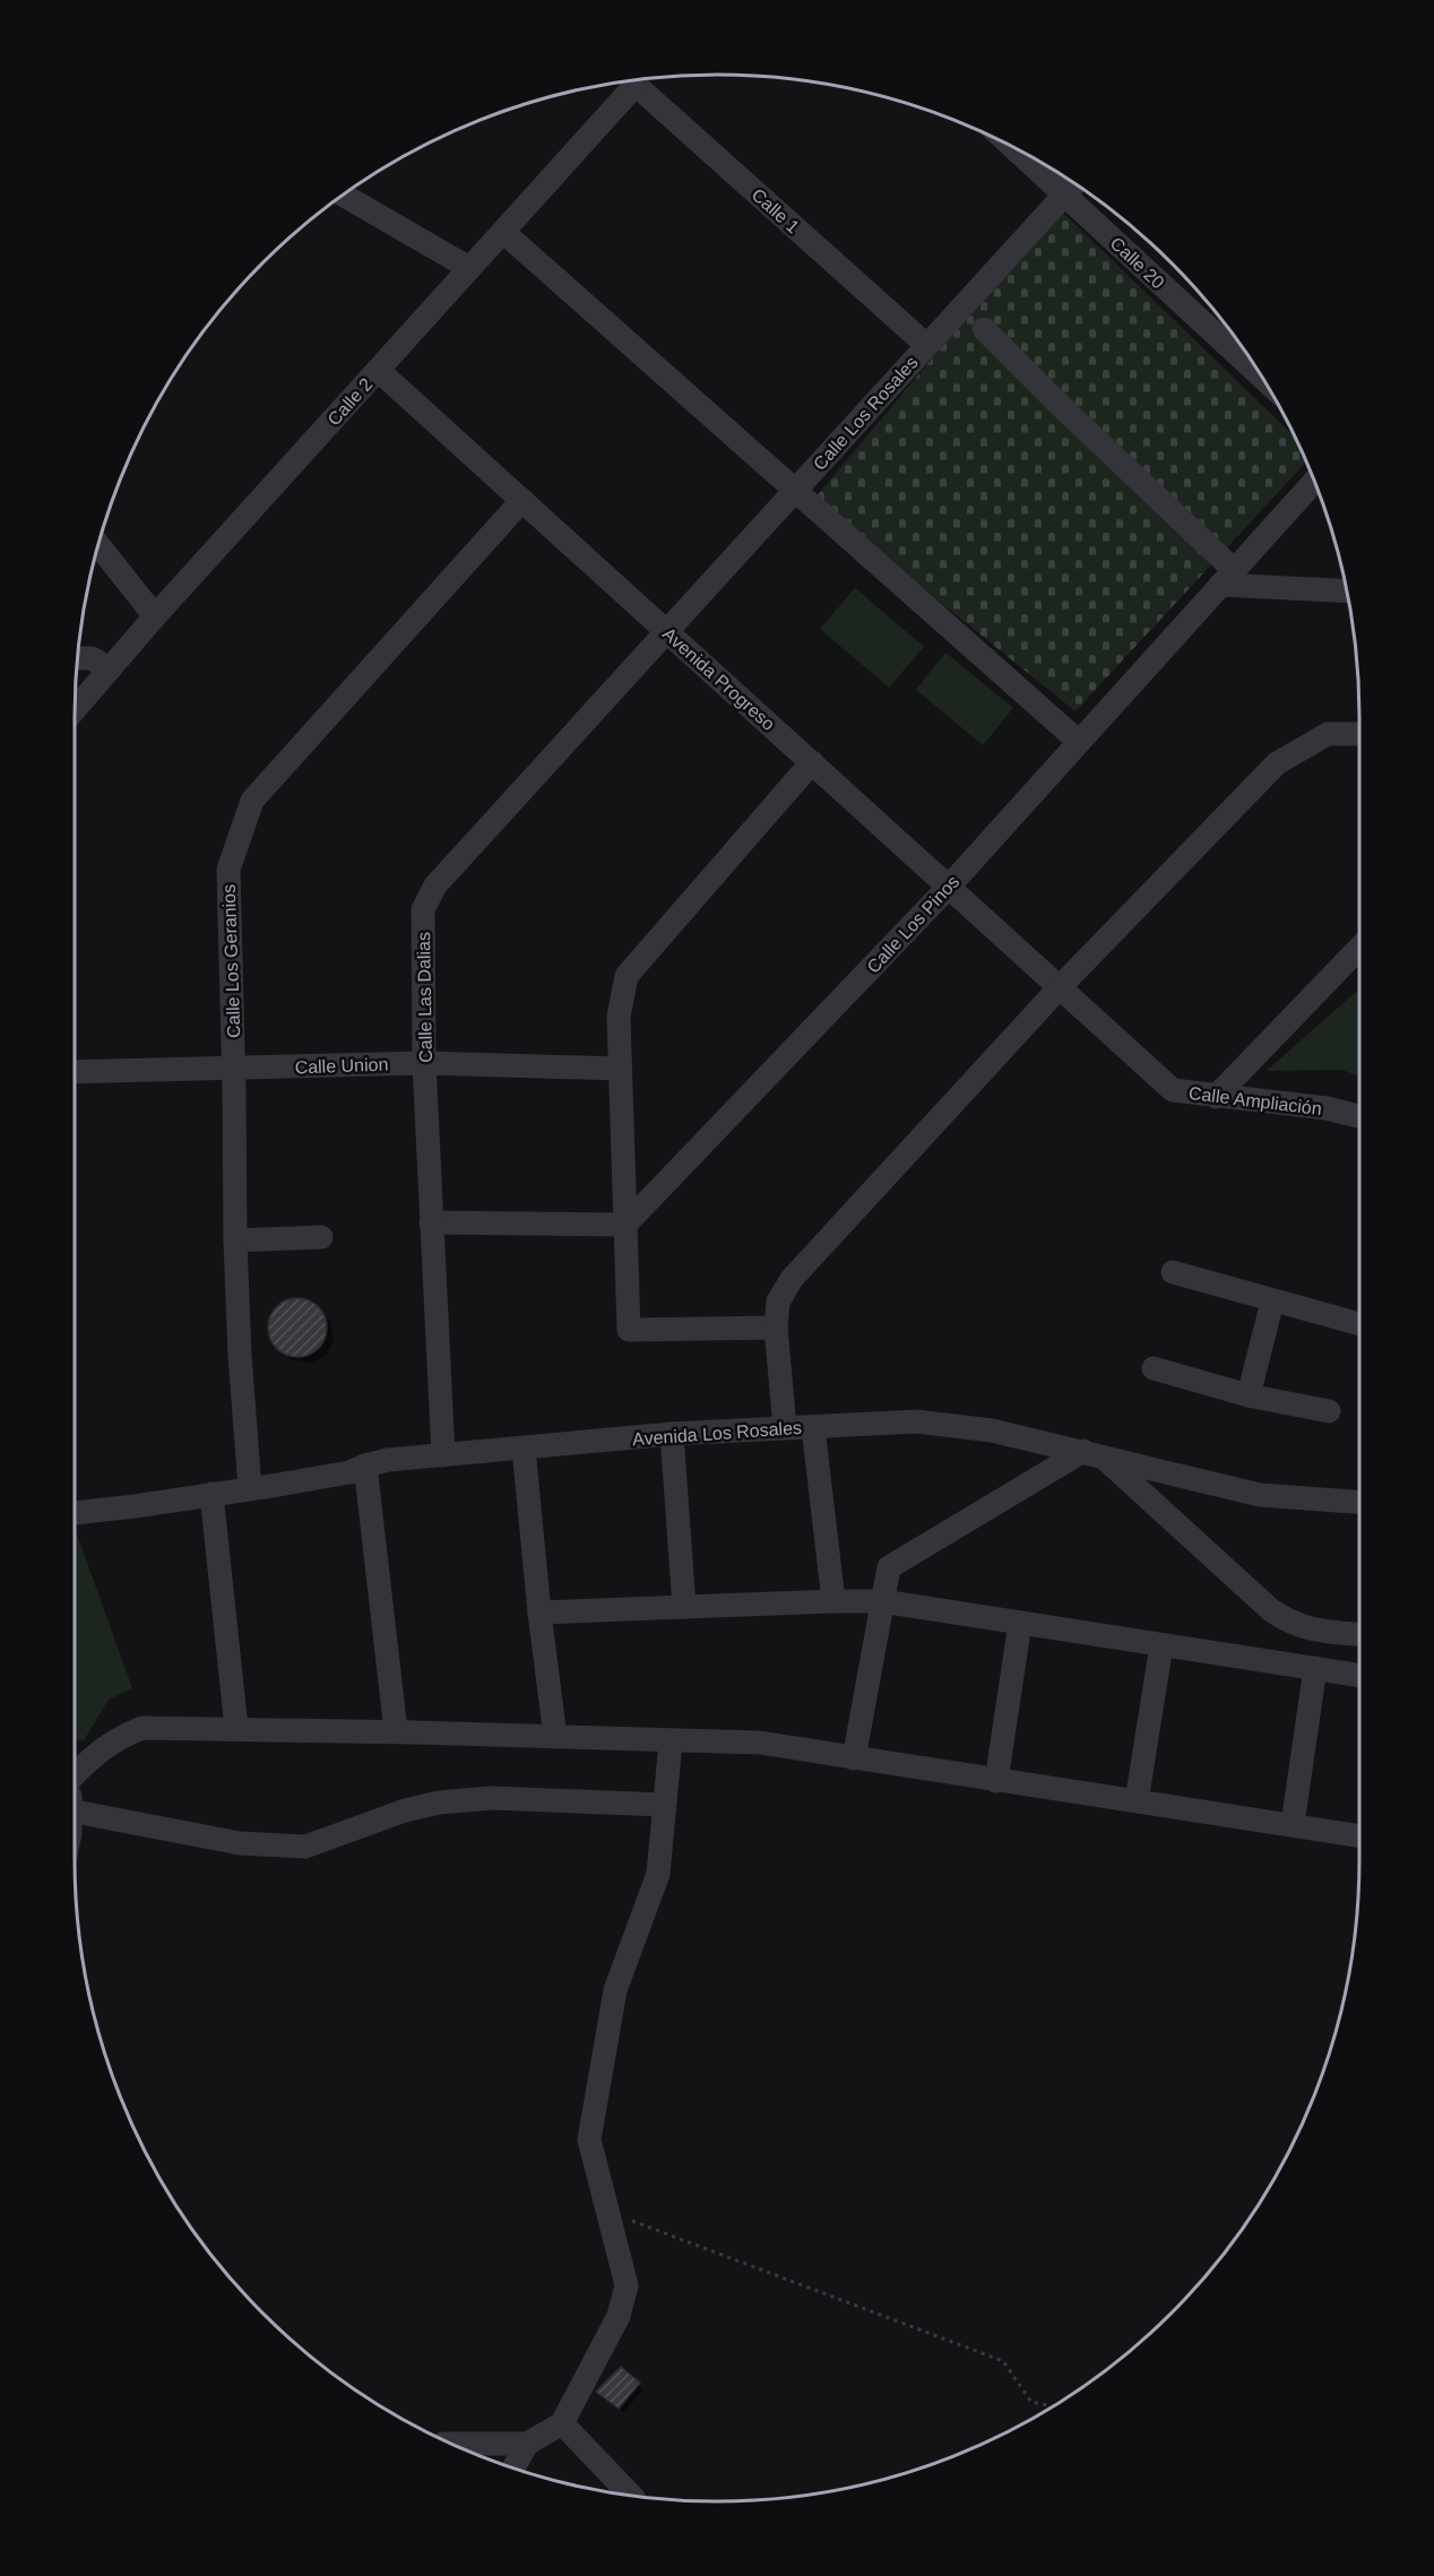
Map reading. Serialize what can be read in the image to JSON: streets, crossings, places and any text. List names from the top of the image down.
{
  "streets": {
    "street": [
      "Calle 1",
      "Calle 20",
      "Calle 2",
      "Calle Los Rosales",
      "Avenida Progreso",
      "Calle Los Pinos",
      "Calle Los Geranios",
      "Calle Las Dalias",
      "Calle Union",
      "Calle Ampliación",
      "Avenida Los Rosales"
    ]
  },
  "crossings": [
    ["Calle 1", "Calle Los Rosales"],
    ["Calle 20", "Calle Los Rosales"],
    ["Calle 2", "Avenida Progreso"],
    ["Calle Los Rosales", "Avenida Progreso"],
    ["Calle Los Rosales", "Calle Las Dalias"],
    ["Avenida Progreso", "Calle Los Pinos"],
    ["Avenida Progreso", "Calle Los Geranios"],
    ["Avenida Progreso", "Calle Las Dalias"],
    ["Avenida Progreso", "Calle Ampliación"],
    ["Calle Los Geranios", "Calle Union"],
    ["Calle Los Geranios", "Avenida Los Rosales"],
    ["Calle Las Dalias", "Calle Union"],
    ["Calle Las Dalias", "Avenida Los Rosales"]
  ]
}
